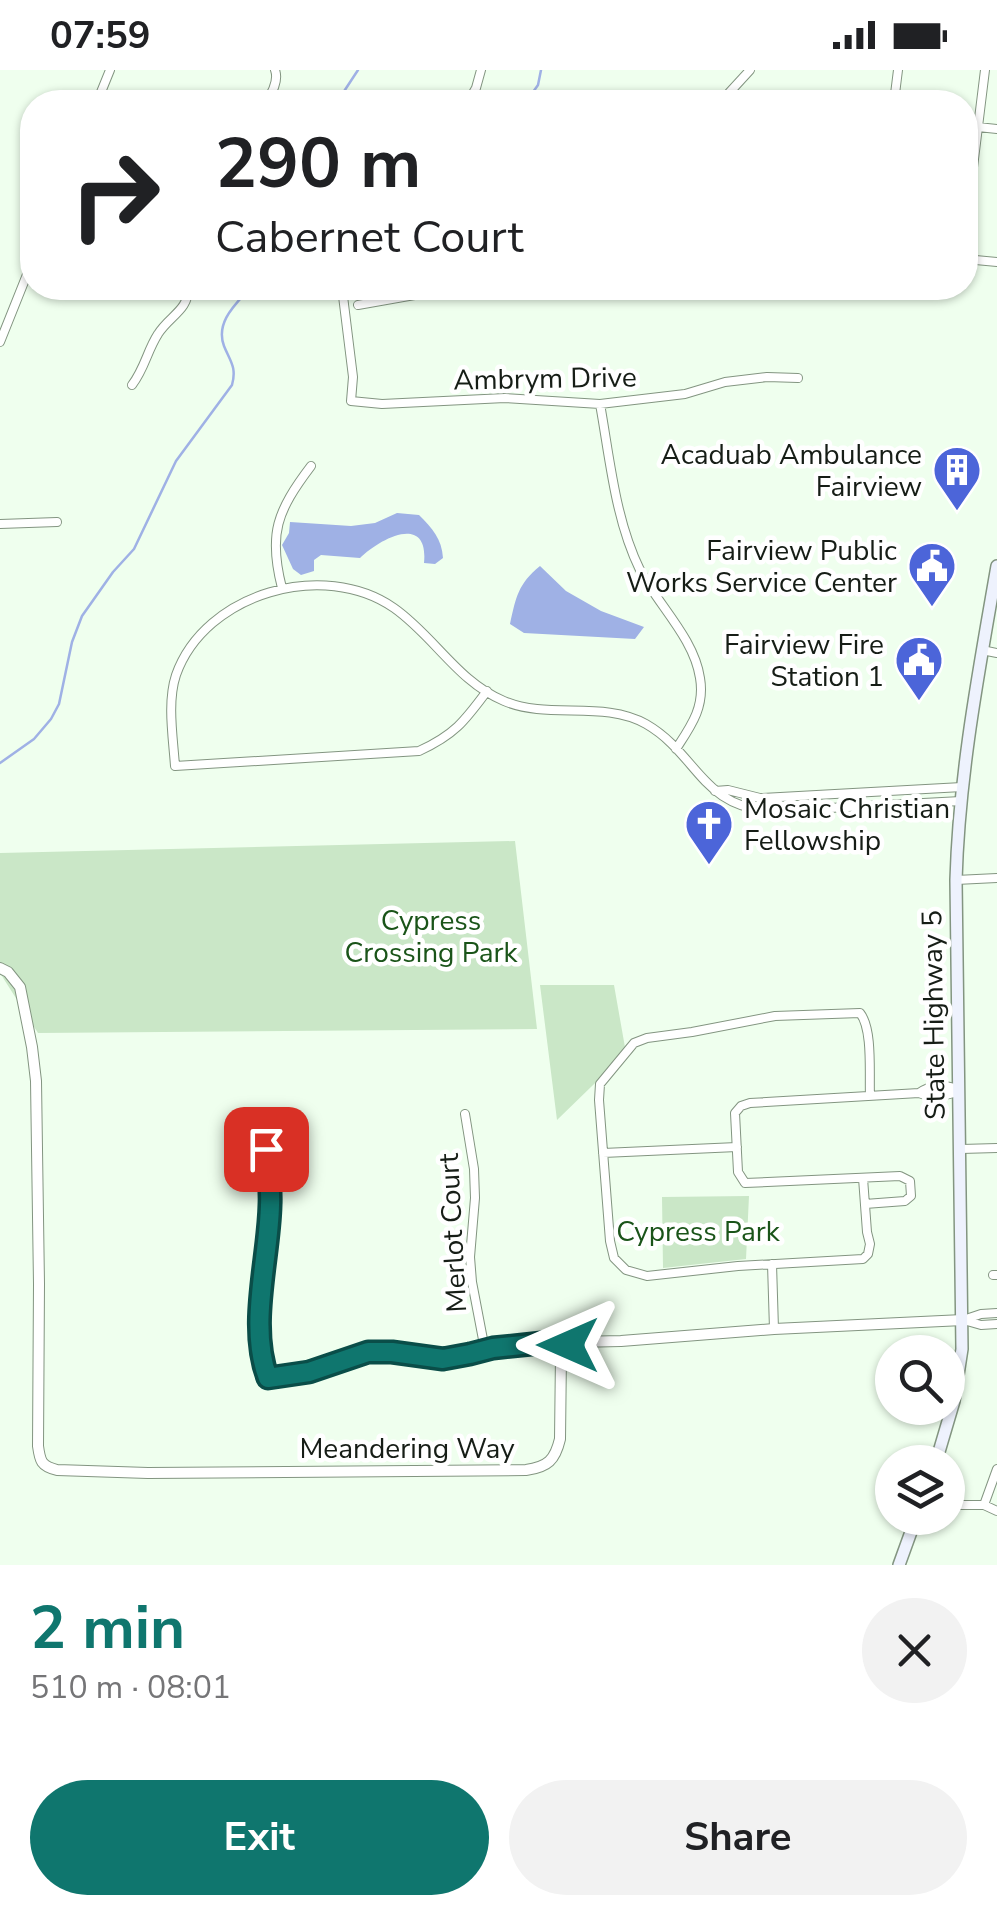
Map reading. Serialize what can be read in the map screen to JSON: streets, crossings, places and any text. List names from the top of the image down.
{
  "streets": {
    "main road": ["State Highway 5"],
    "street": ["Ambrym Drive", "Merlot Court", "Meandering Way"]
  },
  "parks": ["Cypress Crossing Park", "Cypress Park"],
  "places": {
    "building": ["Acaduab Ambulance Fairview"],
    "public building": ["Fairview Public Works Service Center", "Fairview Fire Station 1"],
    "church": ["Mosaic Christian Fellowship"]
  },
  "page": {
    "status": "07:59",
    "turn": ["290 m", "Cabernet Court"],
    "heading": ["2 min", "510 m · 08:01"],
    "buttons": ["Exit", "Share"]
  }
}
